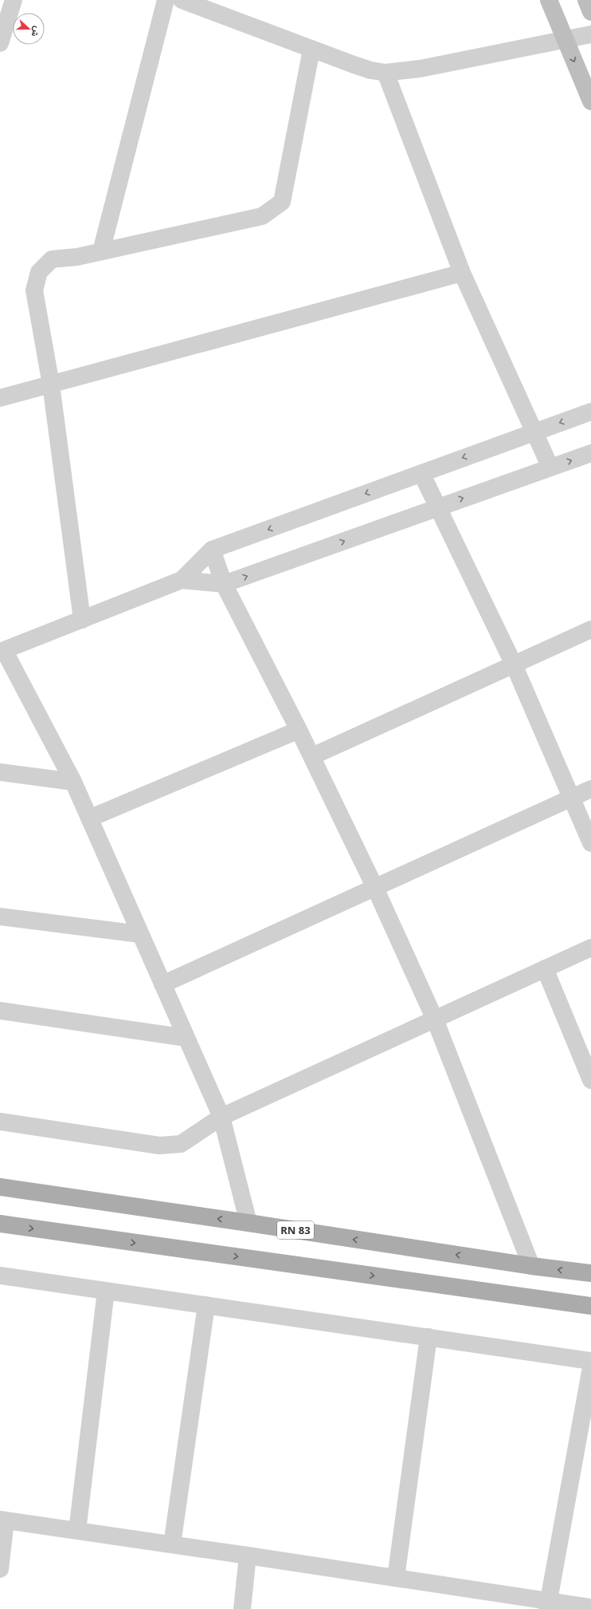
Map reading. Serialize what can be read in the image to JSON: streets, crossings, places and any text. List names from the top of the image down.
{
  "streets": {
    "main road": ["RN 83"]
  },
  "north": "right"
}
